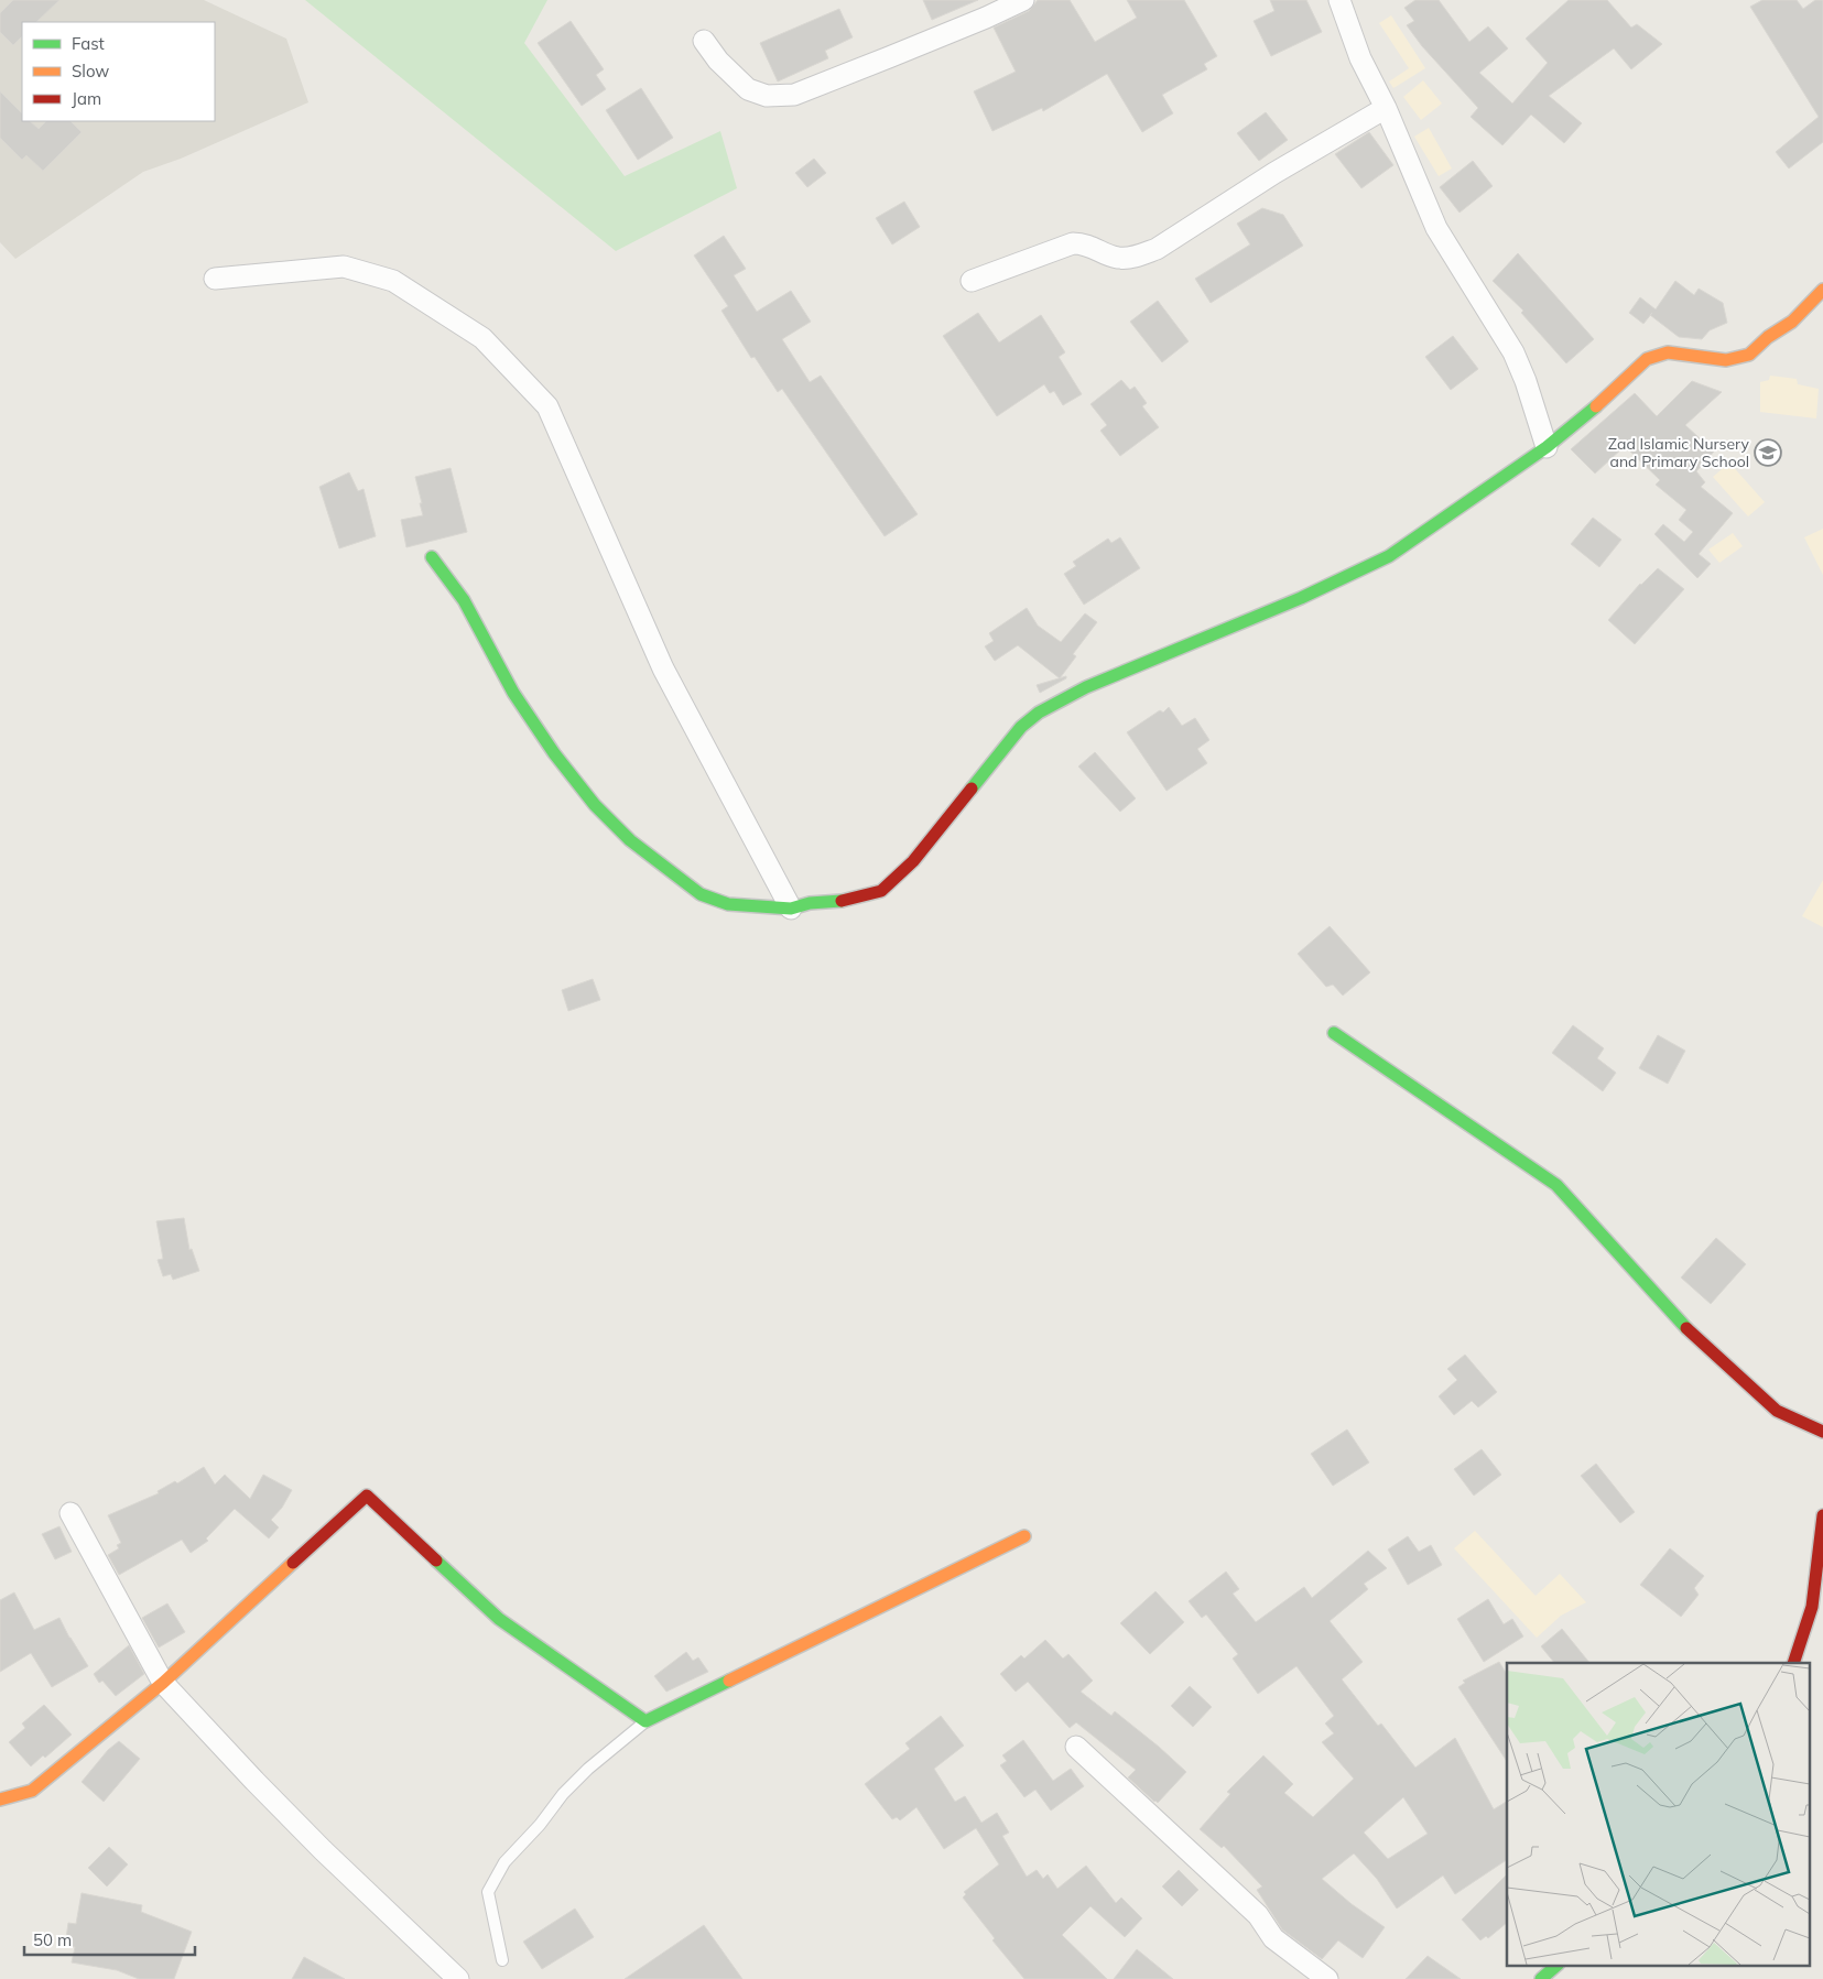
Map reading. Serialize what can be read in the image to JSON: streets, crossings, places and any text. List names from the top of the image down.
{
  "places": {
    "school or university": ["Zad Islamic Nursery and Primary School"]
  },
  "legend": ["Fast", "Slow", "Jam"],
  "scale_bar": "50 m"
}
